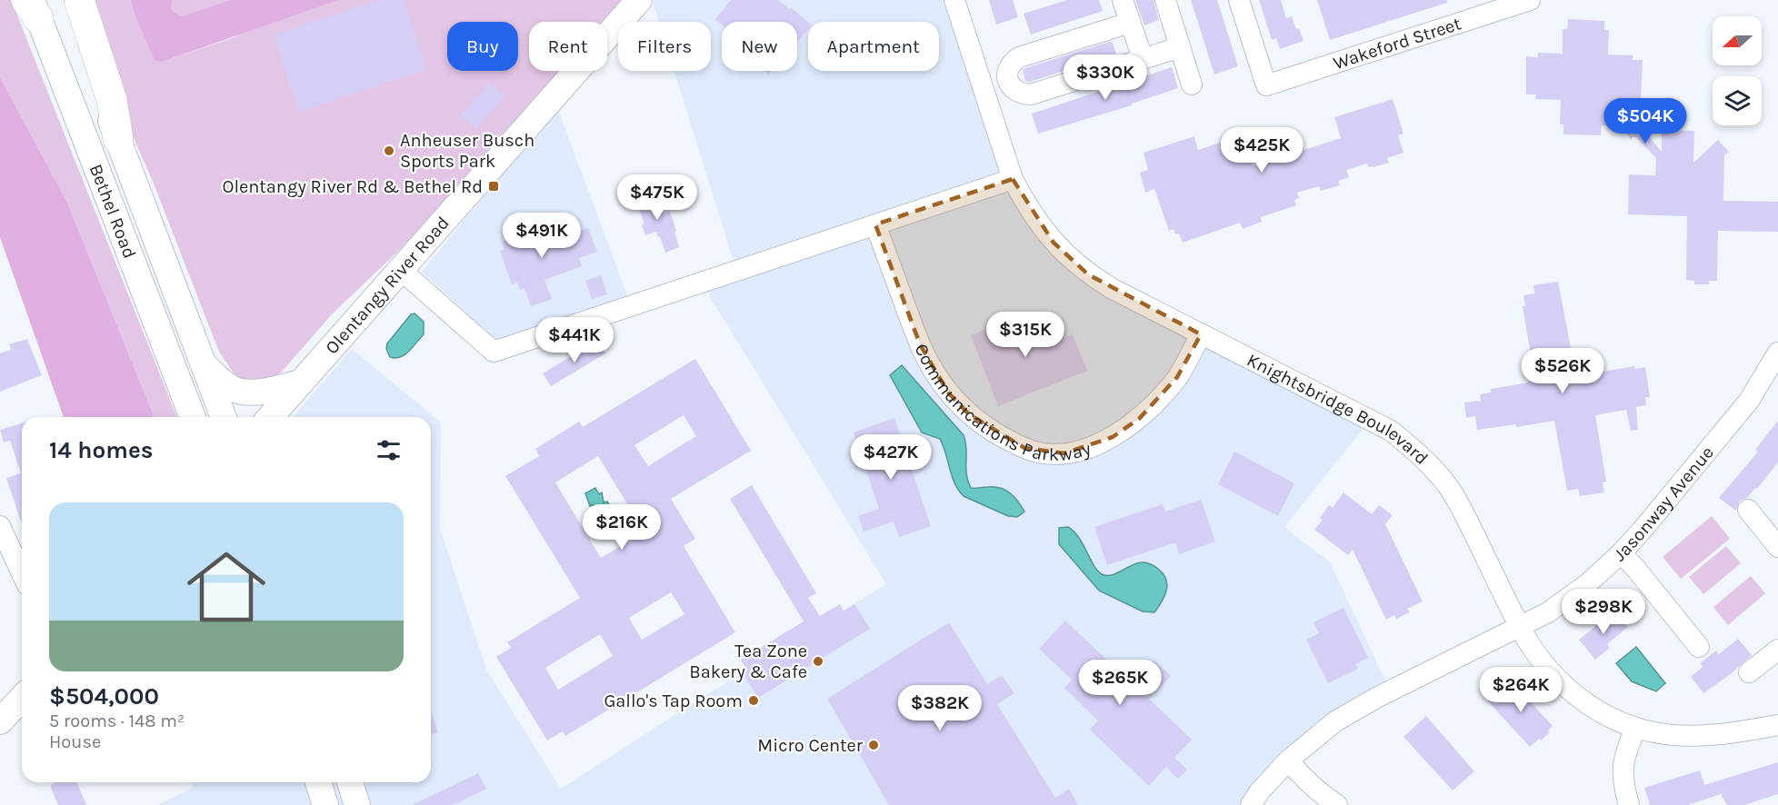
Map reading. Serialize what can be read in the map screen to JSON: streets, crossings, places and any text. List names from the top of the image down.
{
  "streets": {
    "main road": ["Bethel Road", "Olentangy River Road"],
    "street": [
      "Wakeford Street",
      "Communications Parkway",
      "Knightsbridge Boulevard",
      "Jasonway Avenue"
    ]
  },
  "crossings": [
    ["Communications Parkway", "Knightsbridge Boulevard"],
    ["Knightsbridge Boulevard", "Jasonway Avenue"]
  ],
  "places": {
    "other": [
      "Anheuser Busch Sports Park",
      "Tea Zone Bakery & Cafe",
      "Gallo's Tap Room",
      "Micro Center"
    ],
    "transit": ["Olentangy River Rd & Bethel Rd"]
  },
  "north": "left",
  "page": {
    "chip": [
      "Buy",
      "Rent",
      "Filters",
      "New",
      "Apartment"
    ],
    "price": [
      "$330K",
      "$504K",
      "$425K",
      "$475K",
      "$491K",
      "$315K",
      "$441K",
      "$526K",
      "$427K",
      "$216K",
      "$298K",
      "$265K",
      "$264K",
      "$382K"
    ],
    "heading": "14 homes",
    "list": [
      {
        "name": "$504,000",
        "note": "5 rooms · 148 m² · House"
      }
    ]
  }
}
